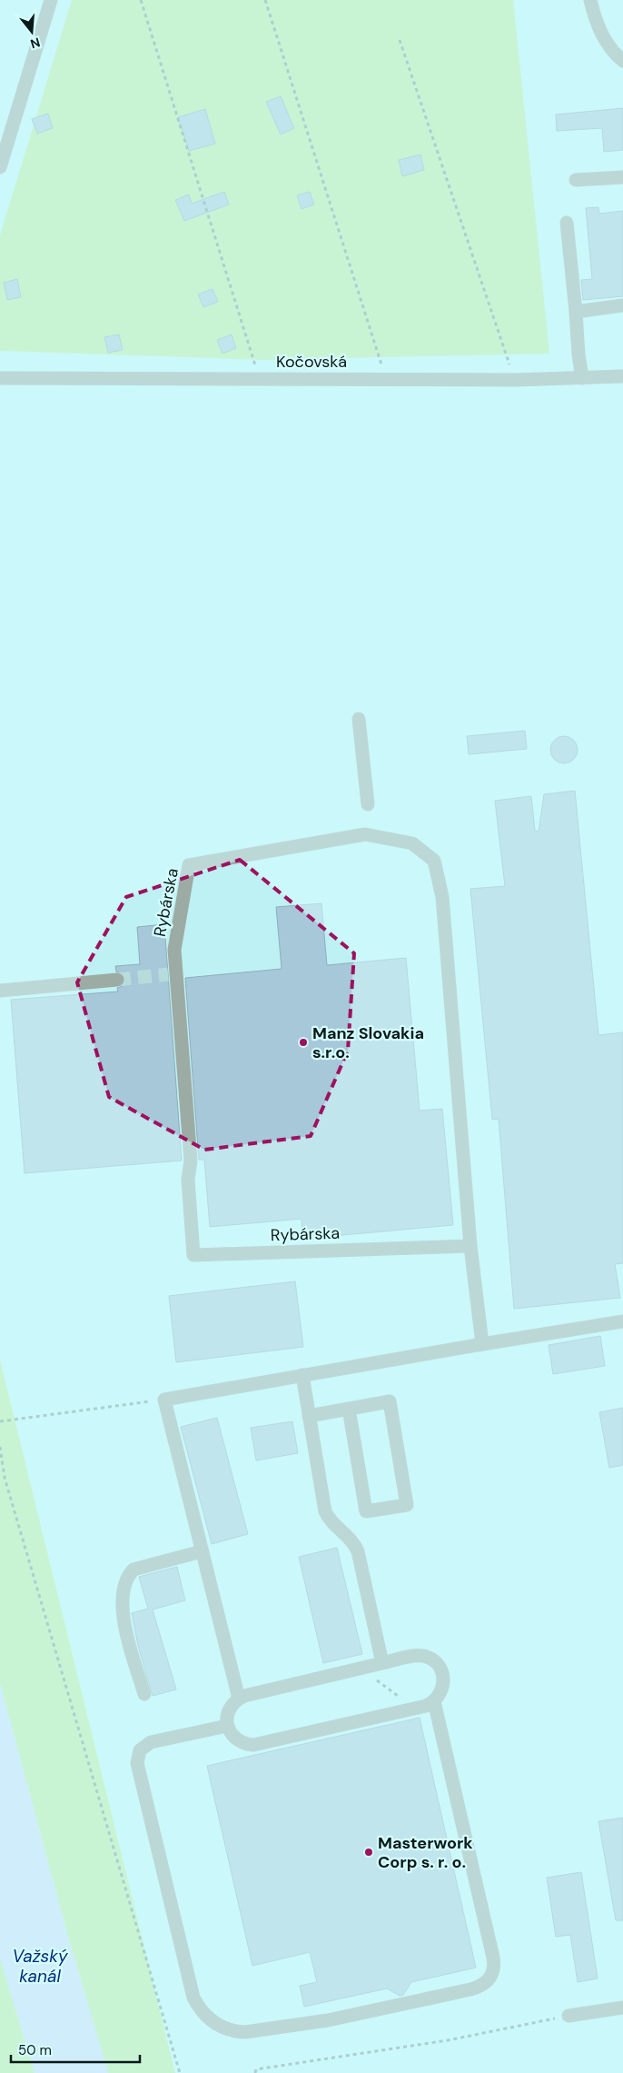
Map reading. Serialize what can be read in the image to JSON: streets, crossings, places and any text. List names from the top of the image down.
{
  "streets": {
    "street": ["Kočovská", "Rybárska"]
  },
  "water": ["Važský kanál"],
  "places": ["Manz Slovakia s.r.o.", "Masterwork Corp s. r. o."],
  "scale_bar": "50 m",
  "north": "bottom"
}
